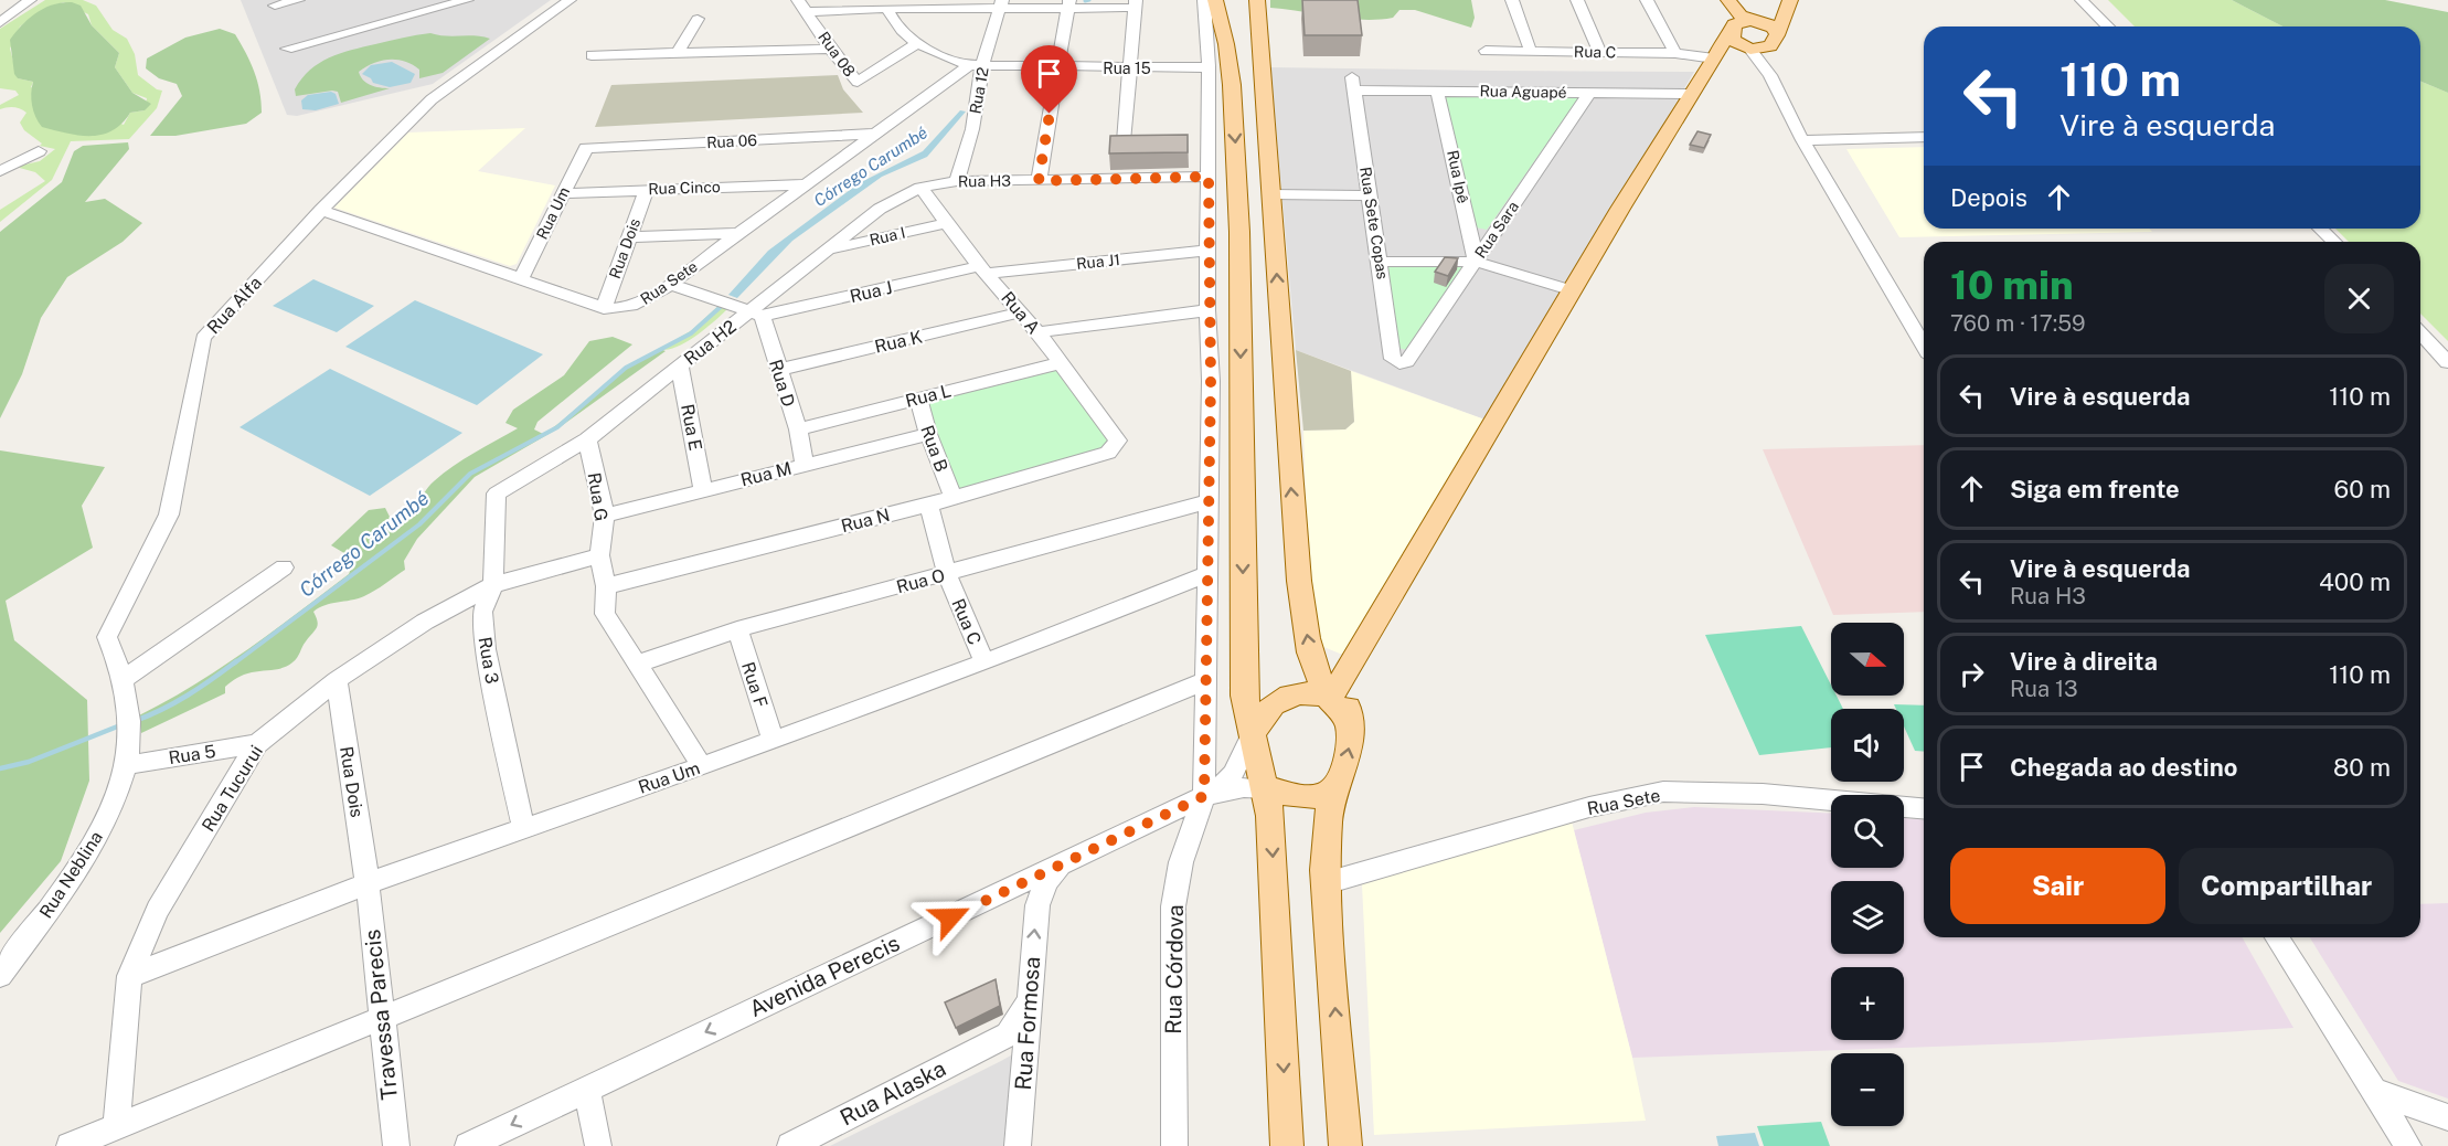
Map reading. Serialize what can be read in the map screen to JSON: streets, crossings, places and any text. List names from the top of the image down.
{
  "streets": {
    "street": [
      "Rua C",
      "Rua 08",
      "Rua 15",
      "Rua 12",
      "Rua Aguapé",
      "Rua 06",
      "Rua Ipê",
      "Rua H3",
      "Rua Cinco",
      "Rua Um",
      "Rua Sete Copas",
      "Rua Sara",
      "Rua I",
      "Rua Dois",
      "Rua J1",
      "Rua Sete",
      "Rua J",
      "Rua Alfa",
      "Rua A",
      "Rua K",
      "Rua H2",
      "Rua D",
      "Rua L",
      "Rua E",
      "Rua B",
      "Rua M",
      "Rua G",
      "Rua N",
      "Rua O",
      "Rua 3",
      "Rua F",
      "Rua 5",
      "Rua Tucurui",
      "Rua Neblina",
      "Rua Córdova",
      "Avenida Perecis",
      "Travessa Parecis",
      "Rua Formosa",
      "Rua Alaska"
    ]
  },
  "crossings": [
    ["Rua C", "Rua Um"],
    ["Rua C", "Rua N"],
    ["Rua C", "Rua O"],
    ["Rua 08", "Rua 15"],
    ["Rua 15", "Rua 12"],
    ["Rua 15", "Rua Sete"],
    ["Rua 12", "Rua H3"],
    ["Rua 12", "Rua Sete"],
    ["Rua Aguapé", "Rua Ipê"],
    ["Rua Aguapé", "Rua Sete Copas"],
    ["Rua Aguapé", "Rua Sara"],
    ["Rua 06", "Rua Um"],
    ["Rua 06", "Rua Sete"],
    ["Rua Ipê", "Rua Sara"],
    ["Rua H3", "Rua A"],
    ["Rua H3", "Rua H2"],
    ["Rua Cinco", "Rua Um"],
    ["Rua Cinco", "Rua Dois"],
    ["Rua Cinco", "Rua Sete"],
    ["Rua Um", "Rua Dois"],
    ["Rua Um", "Rua Sete"],
    ["Rua Um", "Rua 3"],
    ["Rua Um", "Rua F"],
    ["Rua Um", "Rua Tucurui"],
    ["Rua Um", "Travessa Parecis"],
    ["Rua Sete Copas", "Rua Sara"],
    ["Rua I", "Rua A"],
    ["Rua I", "Rua H2"],
    ["Rua Dois", "Rua Sete"],
    ["Rua Dois", "Rua Tucurui"],
    ["Rua Dois", "Travessa Parecis"],
    ["Rua J1", "Rua J"],
    ["Rua J1", "Rua A"],
    ["Rua Sete", "Rua Alfa"],
    ["Rua J", "Rua A"],
    ["Rua J", "Rua H2"],
    ["Rua J", "Rua D"],
    ["Rua Alfa", "Rua 5"],
    ["Rua Alfa", "Rua Neblina"],
    ["Rua A", "Rua K"],
    ["Rua A", "Rua H2"],
    ["Rua A", "Rua L"],
    ["Rua A", "Rua N"],
    ["Rua K", "Rua D"],
    ["Rua H2", "Rua D"],
    ["Rua H2", "Rua E"],
    ["Rua H2", "Rua G"],
    ["Rua H2", "Rua 3"],
    ["Rua D", "Rua L"],
    ["Rua D", "Rua M"],
    ["Rua L", "Rua B"],
    ["Rua E", "Rua M"],
    ["Rua B", "Rua M"],
    ["Rua B", "Rua N"],
    ["Rua M", "Rua G"],
    ["Rua G", "Rua Tucurui"],
    ["Rua O", "Rua F"],
    ["Rua 3", "Rua Tucurui"],
    ["Rua 5", "Rua Tucurui"],
    ["Rua 5", "Rua Neblina"],
    ["Rua Córdova", "Avenida Perecis"],
    ["Avenida Perecis", "Rua Formosa"],
    ["Rua Formosa", "Rua Alaska"]
  ],
  "water": ["Córrego Carumbé"],
  "north": "right",
  "page": {
    "turn": ["110 m", "Vire à esquerda"],
    "then": "Depois",
    "heading": ["10 min", "760 m · 17:59"],
    "list": [
      {
        "name": "Vire à esquerda",
        "value": "110 m"
      },
      {
        "name": "Siga em frente",
        "value": "60 m"
      },
      {
        "name": "Vire à esquerda",
        "note": "Rua H3",
        "value": "400 m"
      },
      {
        "name": "Vire à direita",
        "note": "Rua 13",
        "value": "110 m"
      },
      {
        "name": "Chegada ao destino",
        "value": "80 m"
      }
    ],
    "map_buttons": ["+", "−"],
    "buttons": ["Sair", "Compartilhar"]
  }
}
